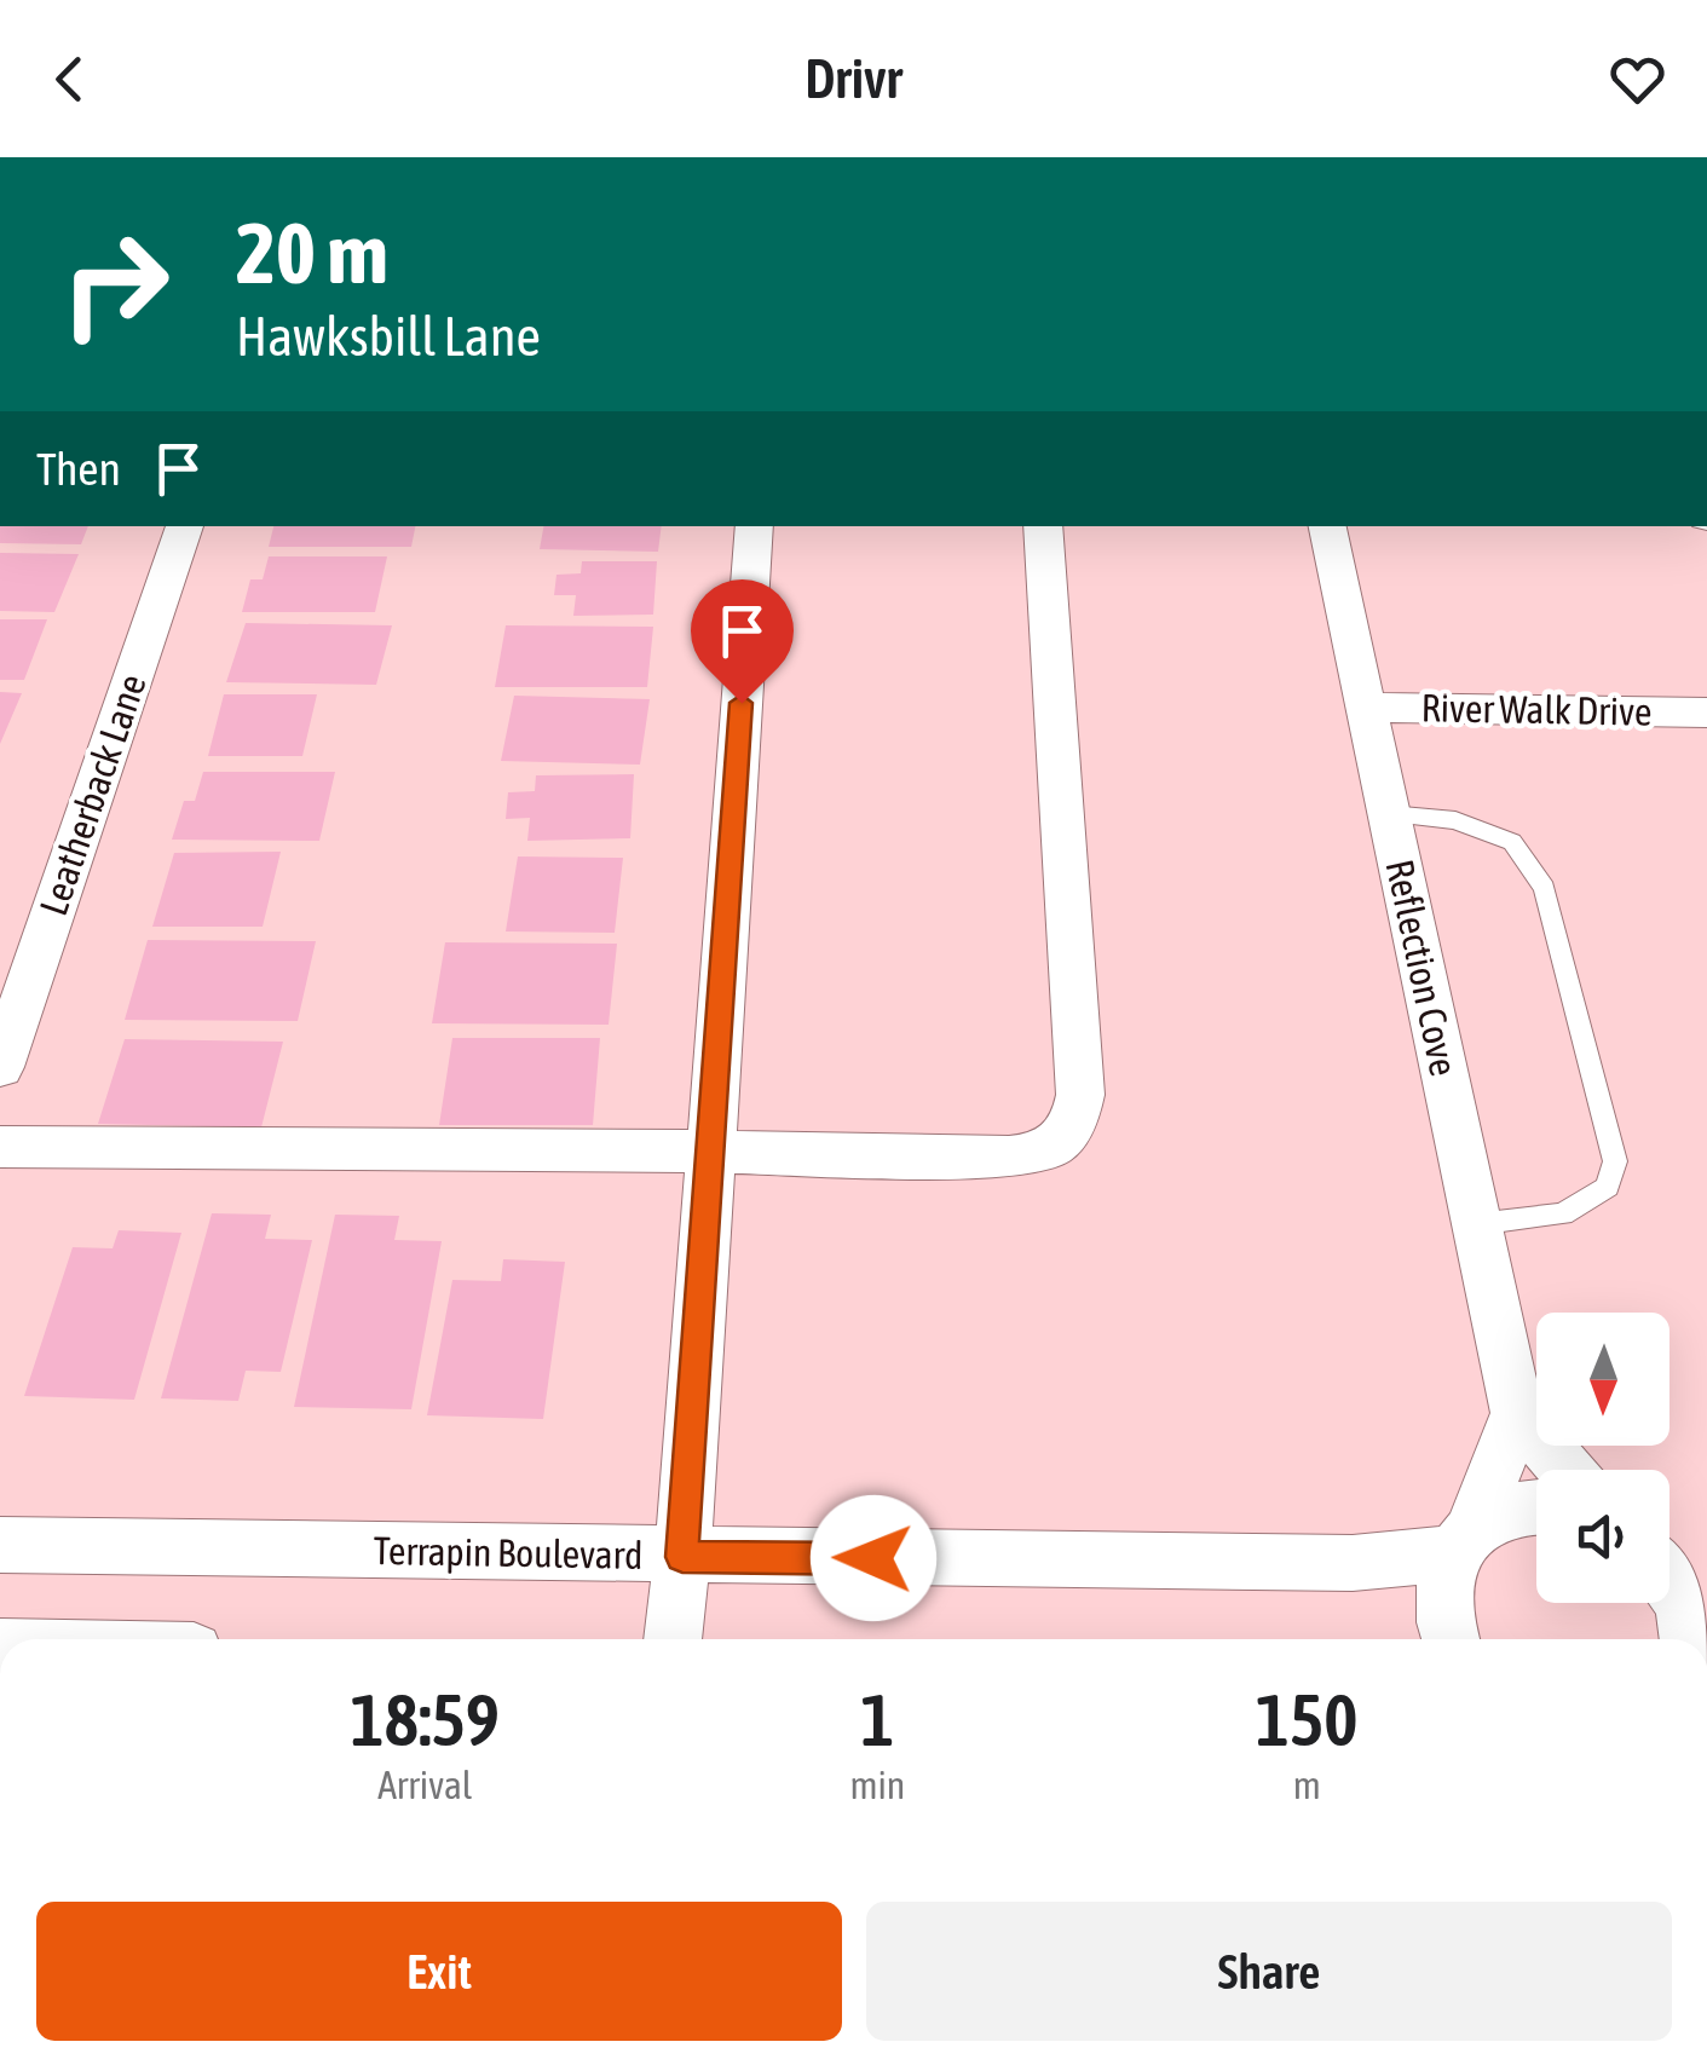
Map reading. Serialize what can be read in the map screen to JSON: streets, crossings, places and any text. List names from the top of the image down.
{
  "streets": {
    "street": [
      "River Walk Drive",
      "Leatherback Lane",
      "Reflection Cove",
      "Terrapin Boulevard"
    ]
  },
  "crossings": [
    ["River Walk Drive", "Reflection Cove"]
  ],
  "north": "bottom",
  "page": {
    "header": "Drivr",
    "turn": ["20 m", "Hawksbill Lane"],
    "then": "Then",
    "eta": [
      "18:59",
      "Arrival",
      "1",
      "min",
      "150",
      "m"
    ],
    "buttons": ["Exit", "Share"]
  }
}
